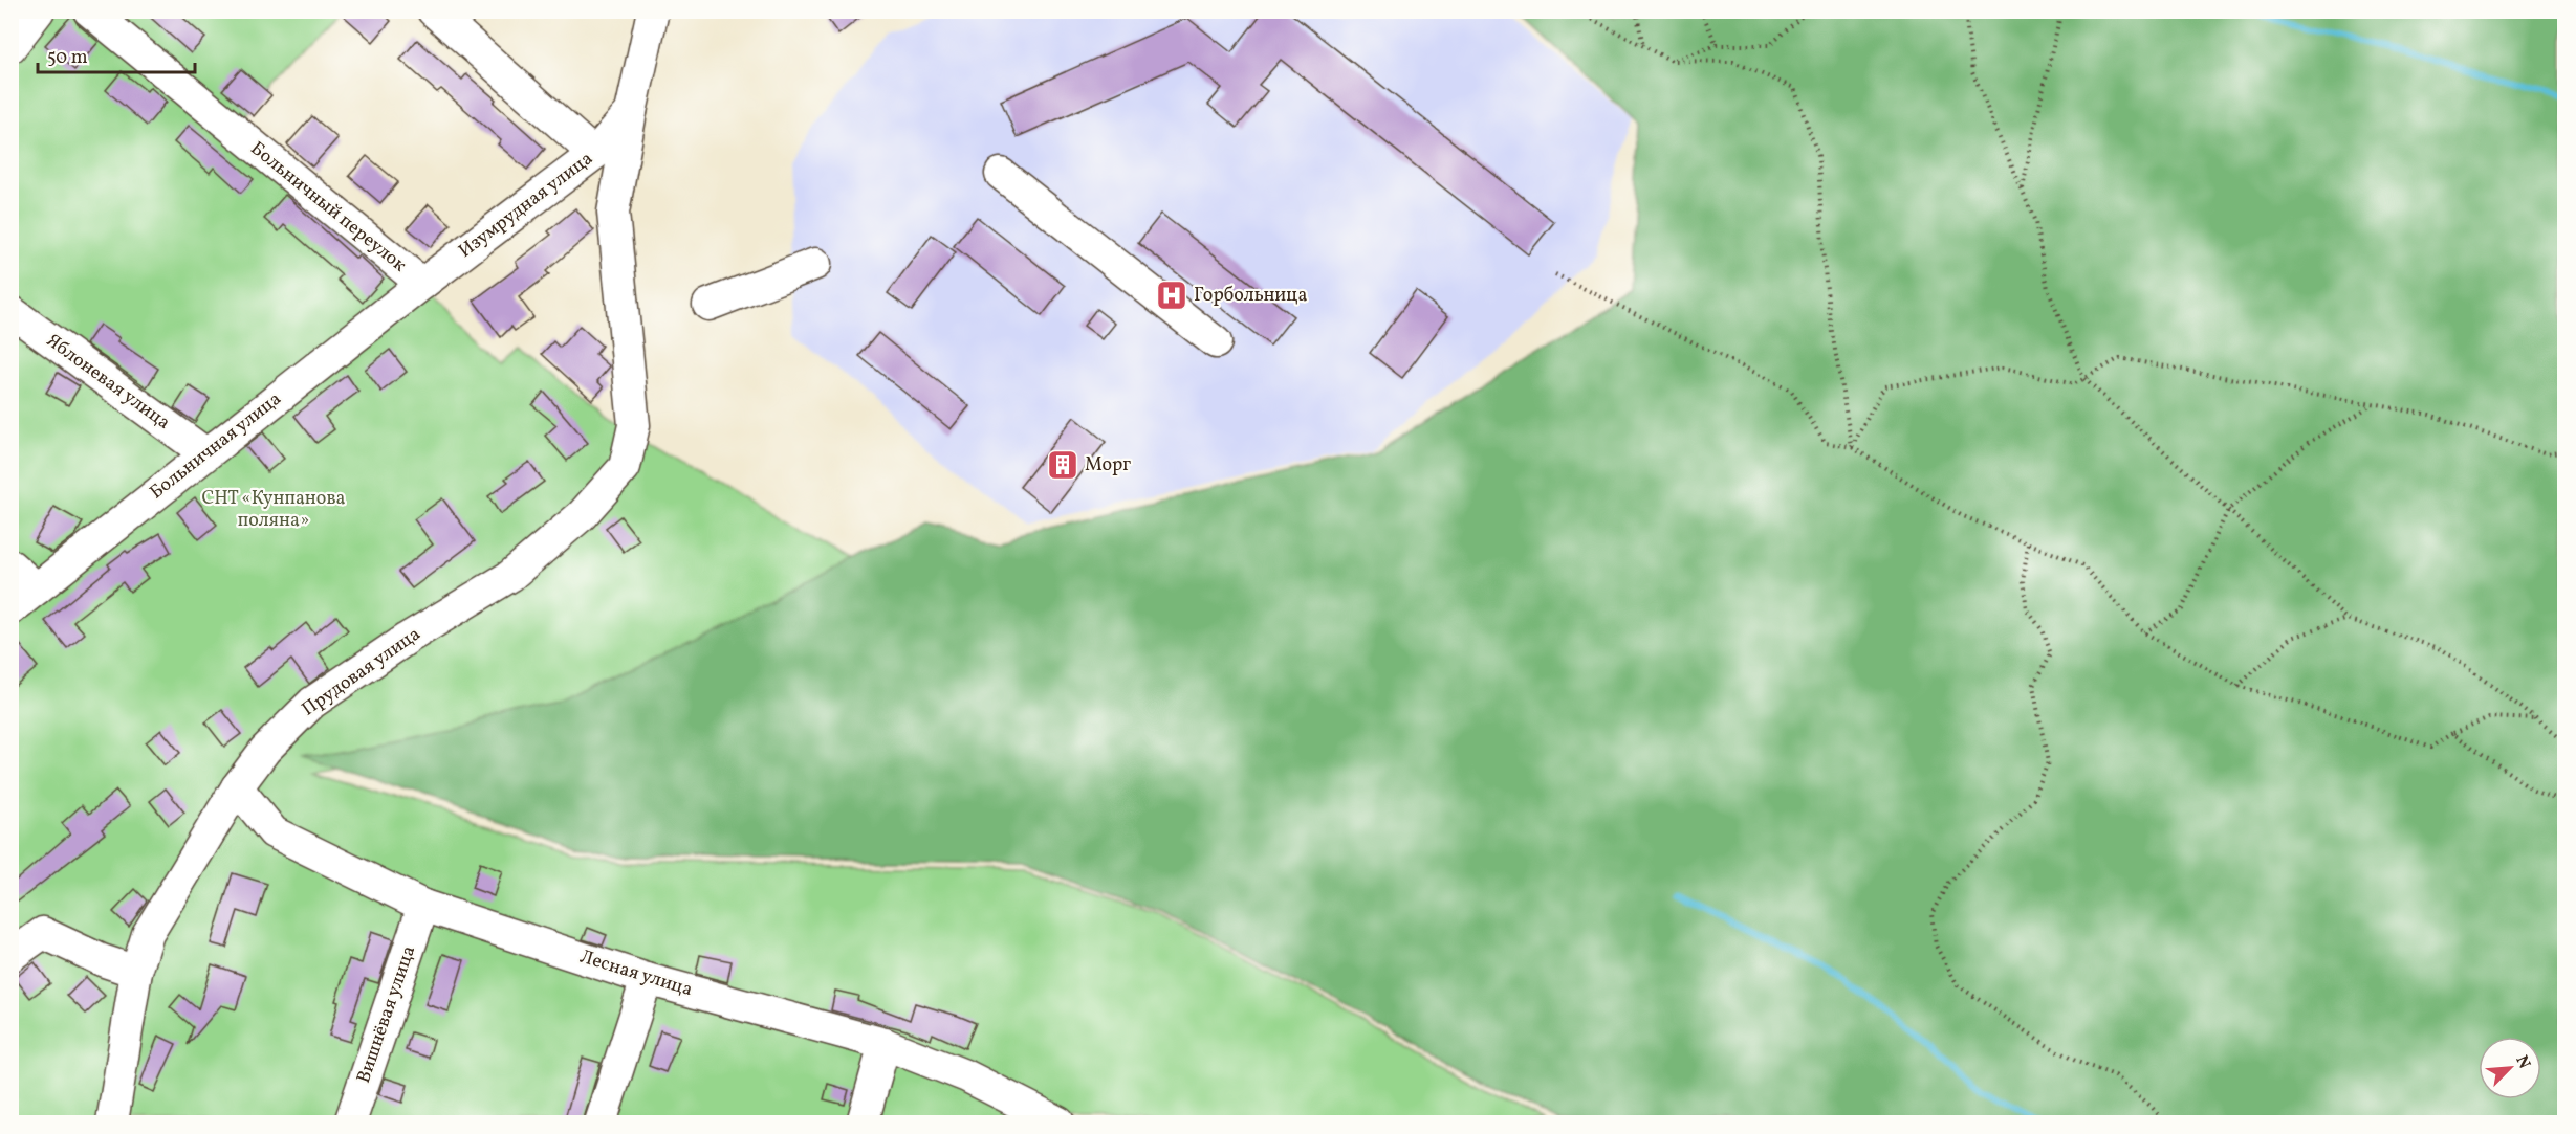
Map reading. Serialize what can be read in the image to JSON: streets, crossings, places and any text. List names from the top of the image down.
{
  "streets": {
    "street": [
      "Изумрудная улица",
      "Больничный переулок",
      "Яблоневая улица",
      "Больничная улица",
      "Прудовая улица",
      "Лесная улица",
      "Вишнёвая улица"
    ]
  },
  "crossings": [
    ["Изумрудная улица", "Больничный переулок"],
    ["Изумрудная улица", "Больничная улица"],
    ["Изумрудная улица", "Прудовая улица"],
    ["Больничный переулок", "Больничная улица"],
    ["Яблоневая улица", "Больничная улица"],
    ["Прудовая улица", "Лесная улица"],
    ["Лесная улица", "Вишнёвая улица"]
  ],
  "parks": ["СНТ «Кунпанова поляна»"],
  "places": {
    "hospital": ["Горбольница"],
    "building": ["Морг"]
  },
  "scale_bar": "50 m",
  "north": "top right"
}
